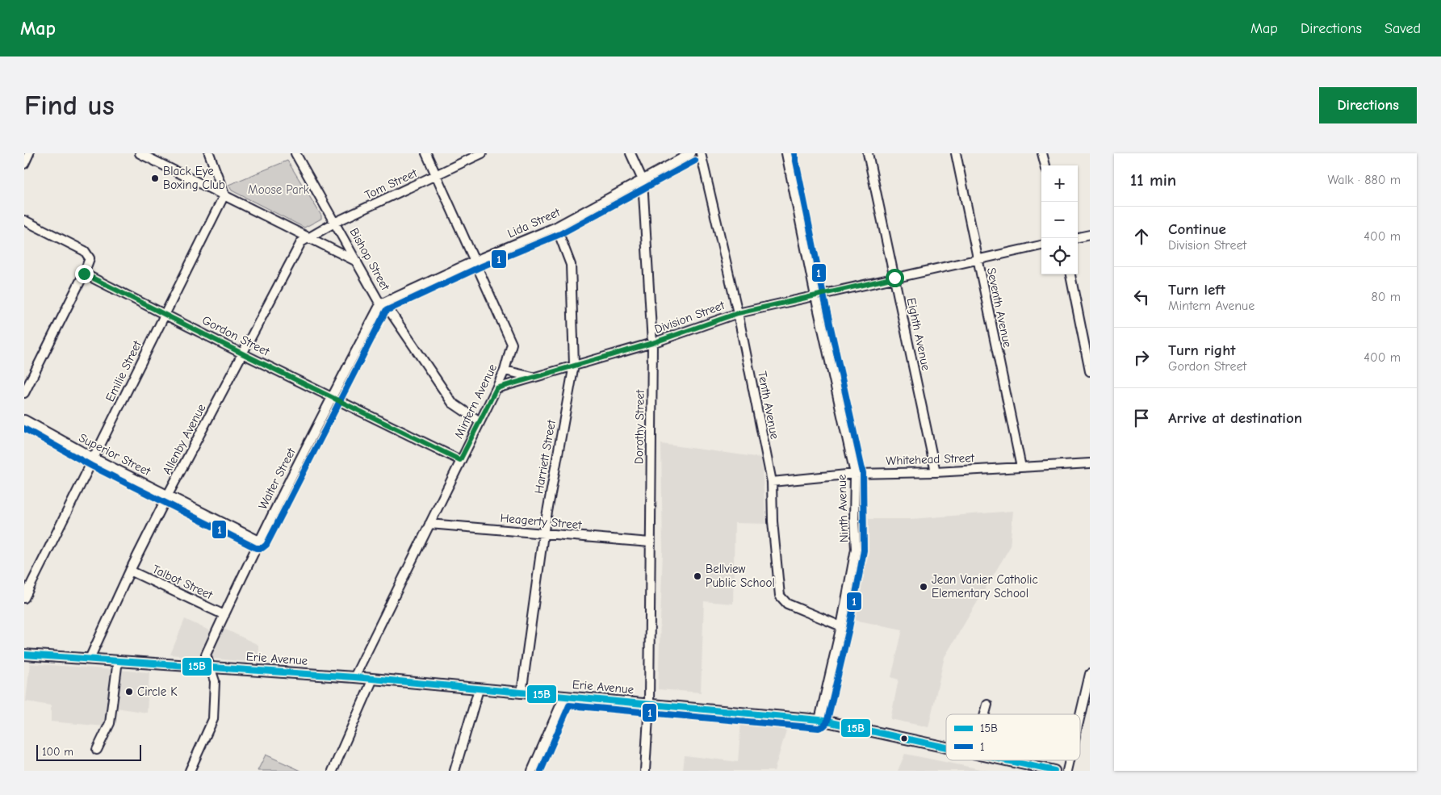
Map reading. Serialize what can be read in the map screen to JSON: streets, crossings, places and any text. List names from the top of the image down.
{
  "streets": {
    "main road": ["Erie Avenue"],
    "street": [
      "Tom Street",
      "Lida Street",
      "Bishop Street",
      "Seventh Avenue",
      "Division Street",
      "Eighth Avenue",
      "Gordon Street",
      "Emilie Street",
      "Mintern Avenue",
      "Tenth Avenue",
      "Dorothy Street",
      "Allenby Avenue",
      "Superior Street",
      "Harriett Street",
      "Whitehead Street",
      "Walter Street",
      "Ninth Avenue",
      "Heagerty Street",
      "Talbot Street"
    ]
  },
  "crossings": [
    ["Tom Street", "Bishop Street"],
    ["Tom Street", "Mintern Avenue"],
    ["Tom Street", "Allenby Avenue"],
    ["Lida Street", "Bishop Street"],
    ["Lida Street", "Mintern Avenue"],
    ["Lida Street", "Dorothy Street"],
    ["Lida Street", "Harriett Street"],
    ["Lida Street", "Walter Street"],
    ["Bishop Street", "Mintern Avenue"],
    ["Bishop Street", "Walter Street"],
    ["Seventh Avenue", "Division Street"],
    ["Seventh Avenue", "Whitehead Street"],
    ["Division Street", "Eighth Avenue"],
    ["Division Street", "Mintern Avenue"],
    ["Division Street", "Tenth Avenue"],
    ["Division Street", "Dorothy Street"],
    ["Division Street", "Harriett Street"],
    ["Division Street", "Ninth Avenue"],
    ["Eighth Avenue", "Whitehead Street"],
    ["Gordon Street", "Emilie Street"],
    ["Gordon Street", "Mintern Avenue"],
    ["Gordon Street", "Allenby Avenue"],
    ["Gordon Street", "Walter Street"],
    ["Emilie Street", "Superior Street"],
    ["Mintern Avenue", "Heagerty Street"],
    ["Mintern Avenue", "Erie Avenue"],
    ["Tenth Avenue", "Whitehead Street"],
    ["Tenth Avenue", "Ninth Avenue"],
    ["Dorothy Street", "Heagerty Street"],
    ["Dorothy Street", "Erie Avenue"],
    ["Allenby Avenue", "Superior Street"],
    ["Allenby Avenue", "Talbot Street"],
    ["Allenby Avenue", "Erie Avenue"],
    ["Superior Street", "Walter Street"],
    ["Harriett Street", "Heagerty Street"],
    ["Harriett Street", "Erie Avenue"],
    ["Whitehead Street", "Ninth Avenue"],
    ["Walter Street", "Talbot Street"],
    ["Walter Street", "Erie Avenue"],
    ["Ninth Avenue", "Erie Avenue"]
  ],
  "parks": ["Moose Park"],
  "places": [
    "Black Eye Boxing Club",
    "Bellview Public School",
    "Jean Vanier Catholic Elementary School",
    "Circle K"
  ],
  "lines": ["transit line 1", "transit line 15B"],
  "legend": ["15B", "1"],
  "scale_bar": "100 m",
  "page": {
    "header": "Map",
    "nav": ["Map", "Directions", "Saved"],
    "buttons": "Directions",
    "title": "Find us",
    "heading": ["11 min", "Walk · 880 m"],
    "map_buttons": ["+", "−"],
    "list": [
      ["Continue", "Division Street", "400 m"],
      ["Turn left", "Mintern Avenue", "80 m"],
      ["Turn right", "Gordon Street", "400 m"],
      "Arrive at destination"
    ],
    "scale": "100 m"
  }
}
